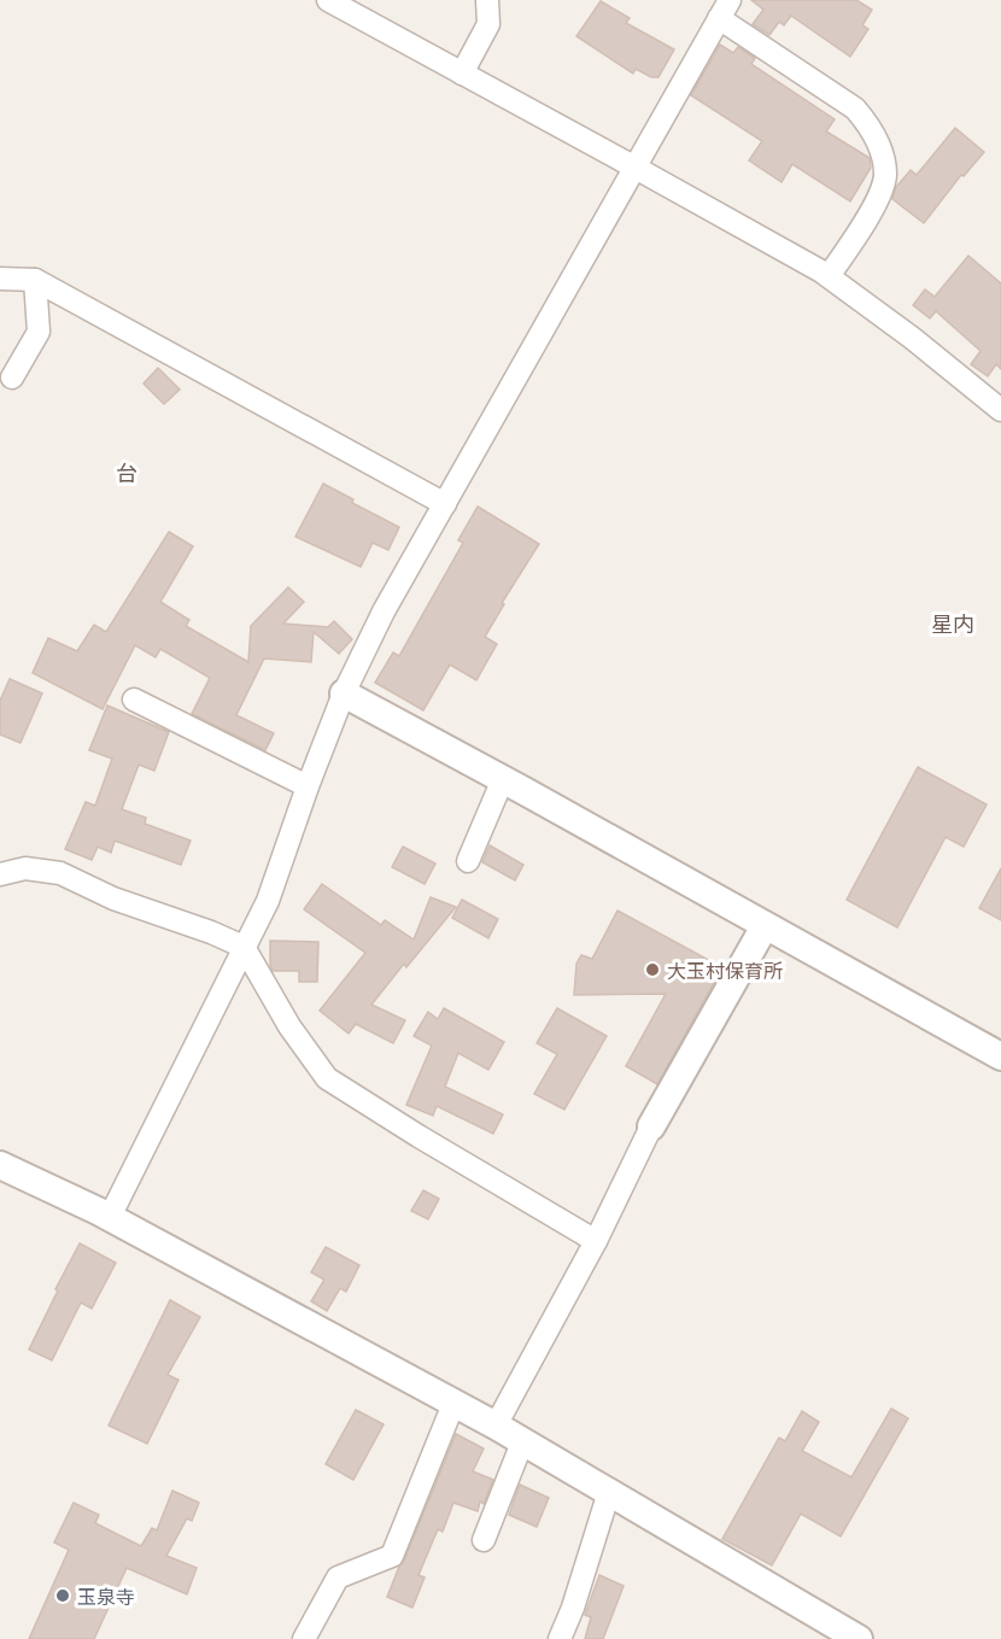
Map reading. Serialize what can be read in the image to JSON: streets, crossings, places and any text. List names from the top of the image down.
{
  "districts": ["台", "星内"],
  "places": ["大玉村保育所", "玉泉寺"]
}
